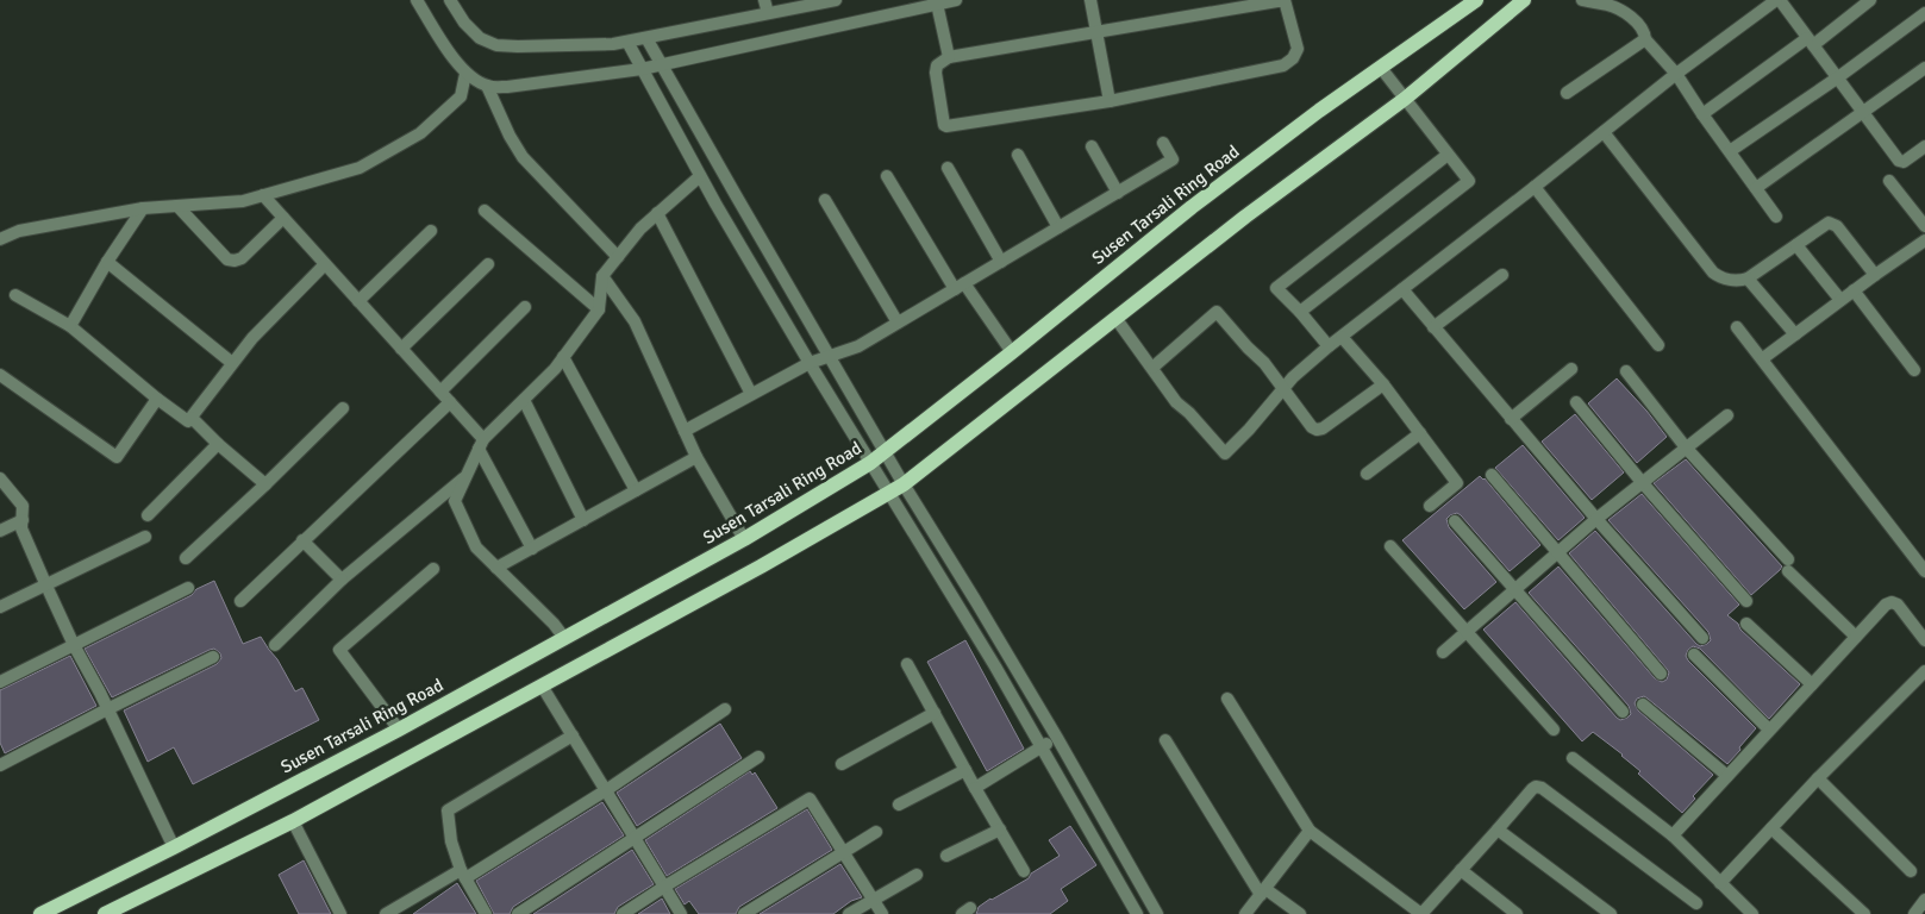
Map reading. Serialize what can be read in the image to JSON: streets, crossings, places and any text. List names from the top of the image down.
{
  "streets": {
    "main road": ["Susen Tarsali Ring Road"]
  }
}
